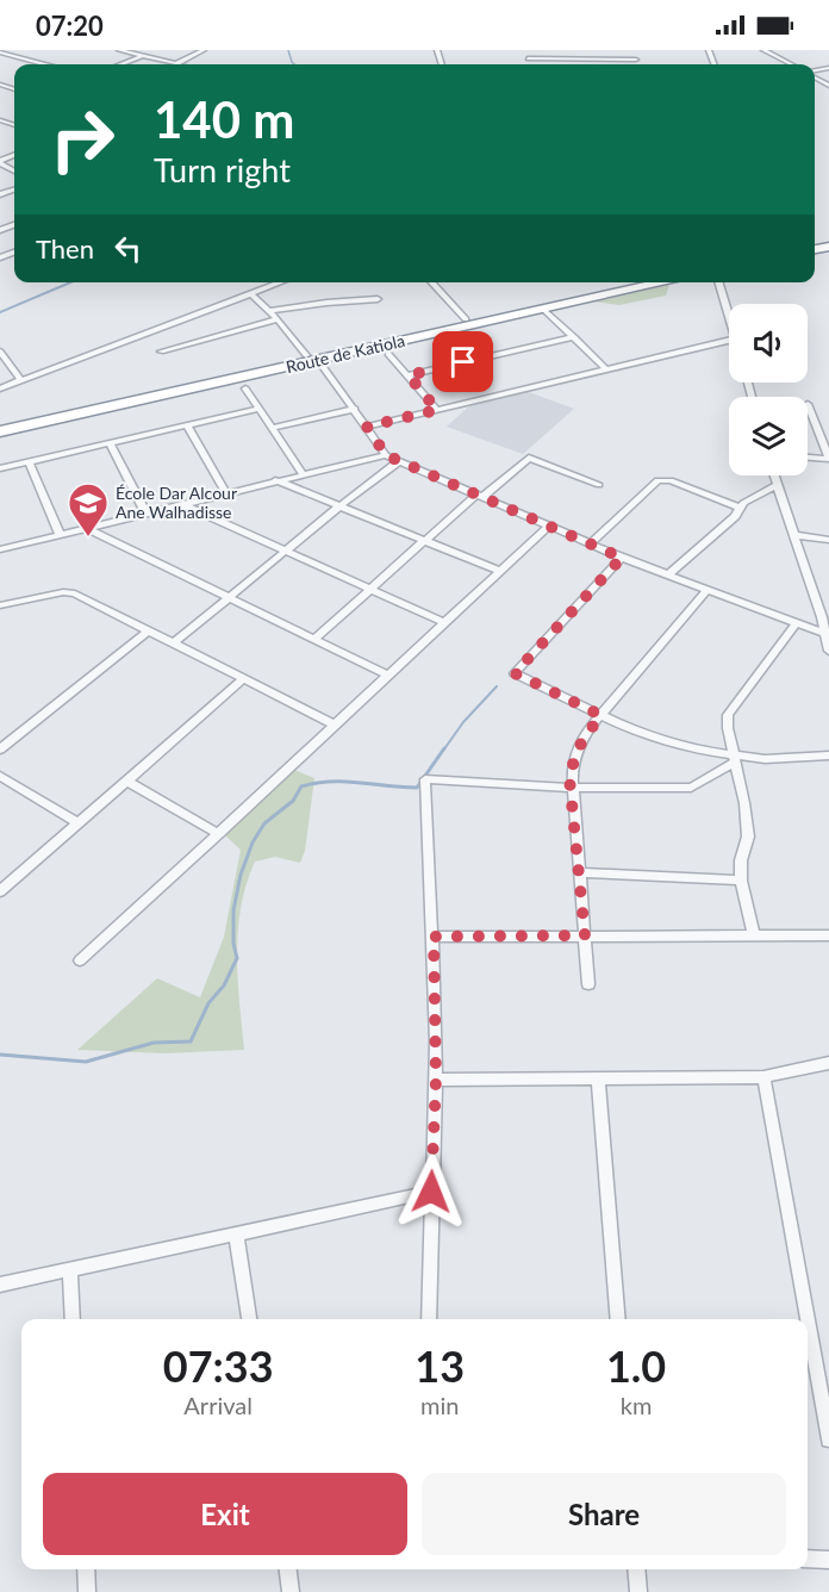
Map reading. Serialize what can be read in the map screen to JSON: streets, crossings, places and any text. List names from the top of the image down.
{
  "streets": {
    "highway": ["Route de Katiola"]
  },
  "places": {
    "school or university": ["École Dar Alcour Ane Walhadisse"]
  },
  "page": {
    "status": "07:20",
    "turn": ["140 m", "Turn right"],
    "then": "Then",
    "eta": [
      "07:33",
      "Arrival",
      "13",
      "min",
      "1.0",
      "km"
    ],
    "buttons": ["Exit", "Share"]
  }
}
